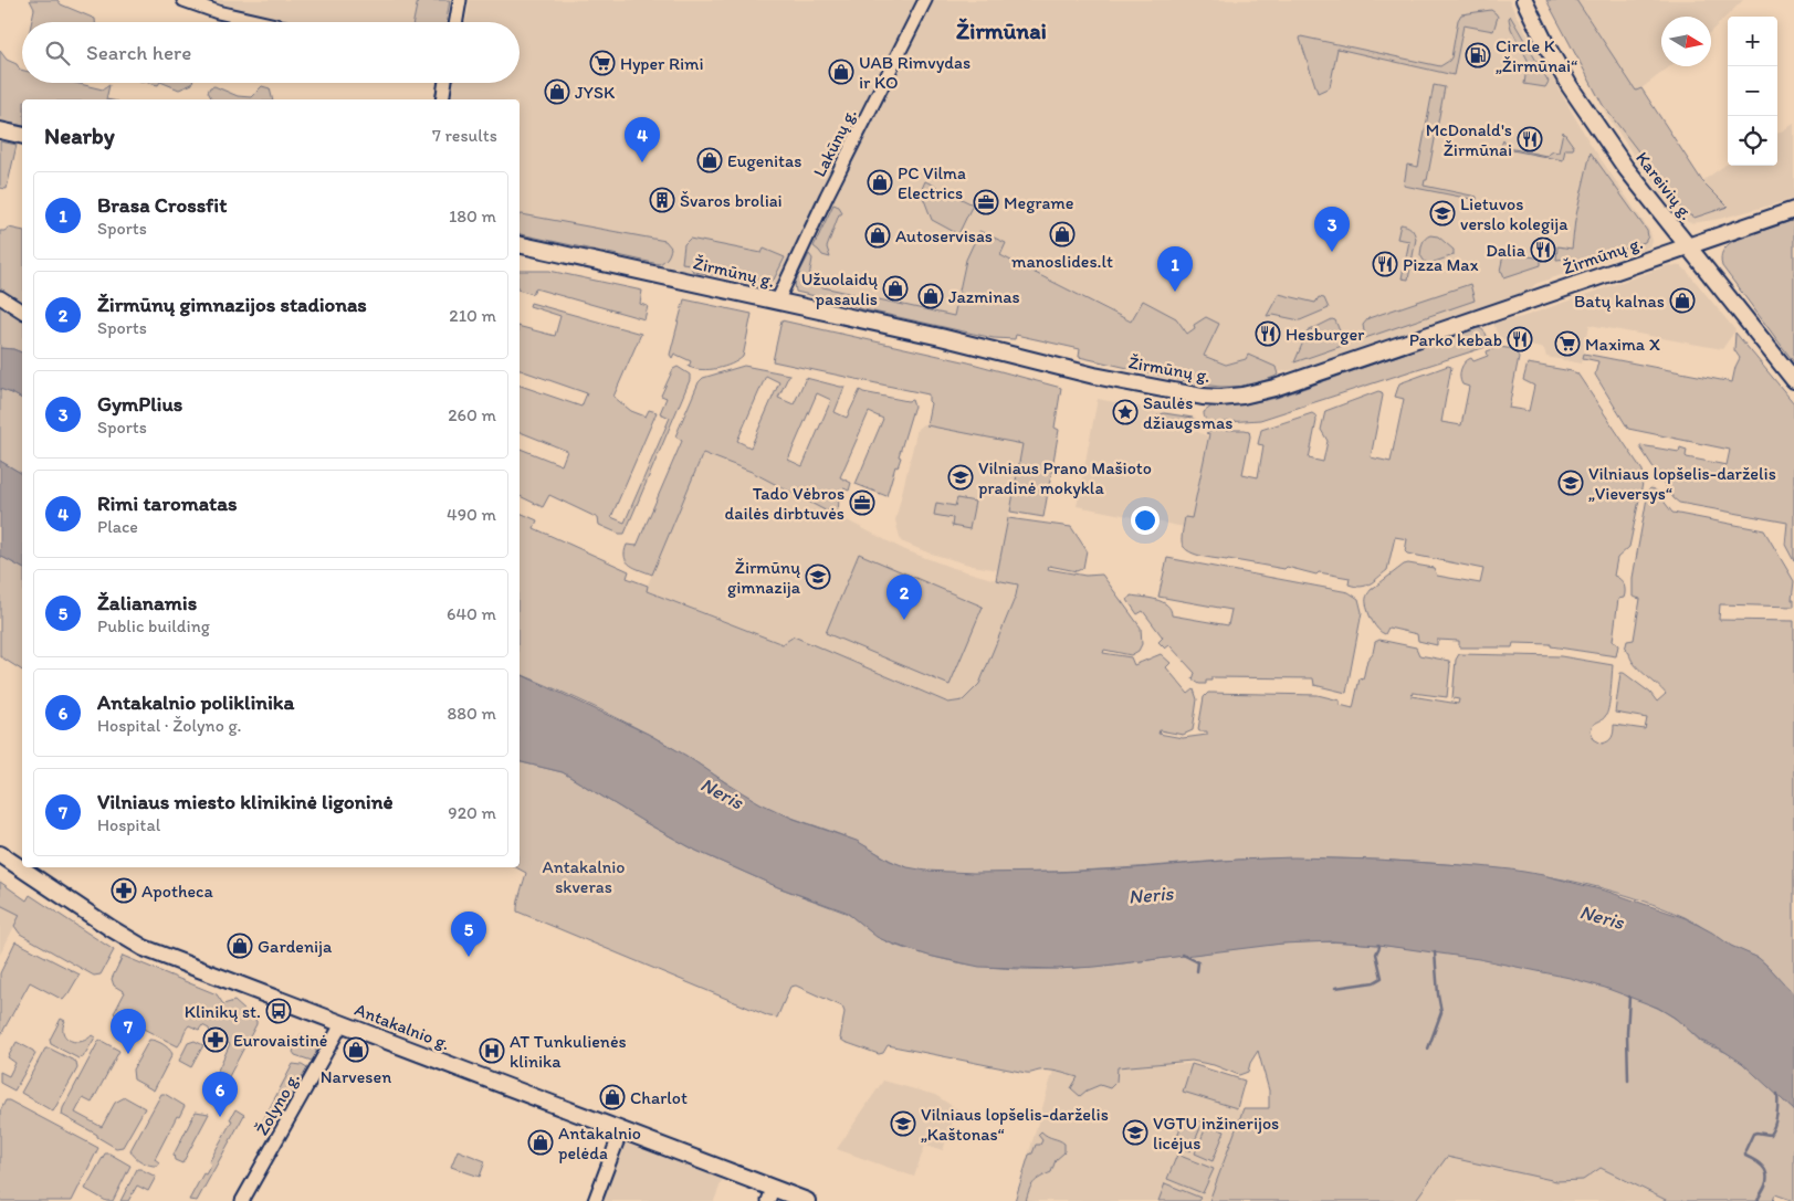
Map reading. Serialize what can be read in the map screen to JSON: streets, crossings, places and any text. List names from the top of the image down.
{
  "streets": {
    "main road": ["Kareivių g.", "Žirmūnų g.", "Antakalnio g."],
    "street": ["Lakūnų g.", "Žolyno g."]
  },
  "crossings": [
    ["Lakūnų g.", "Žirmūnų g."],
    ["Kareivių g.", "Žirmūnų g."],
    ["Antakalnio g.", "Žolyno g."]
  ],
  "districts": ["Žirmūnai"],
  "water": ["Neris"],
  "parks": ["Antakalnio skveras"],
  "places": {
    "fuel station": ["Circle K „Žirmūnai“"],
    "supermarket": ["Hyper Rimi", "Maxima X"],
    "shop": [
      "UAB Rimvydas ir KO",
      "JYSK",
      "Eugenitas",
      "PC Vilma Electrics",
      "manoslides.lt",
      "Autoservisas",
      "Užuolaidų pasaulis",
      "Jazminas",
      "Batų kalnas",
      "Gardenija",
      "Narvesen",
      "Charlot",
      "Antakalnio pelėda"
    ],
    "restaurant": [
      "McDonald's Žirmūnai",
      "Dalia",
      "Pizza Max",
      "Hesburger",
      "Parko kebab"
    ],
    "building": ["Švaros broliai"],
    "office": ["Megrame", "Tado Vėbros dailės dirbtuvės"],
    "school or university": [
      "Lietuvos verslo kolegija",
      "Vilniaus Prano Mašioto pradinė mokykla",
      "Vilniaus lopšelis-darželis „Vieversys“",
      "Žirmūnų gimnazija",
      "Vilniaus lopšelis-darželis „Kaštonas“",
      "VGTU inžinerijos licėjus"
    ],
    "place": ["Saulės džiaugsmas"],
    "pharmacy": ["Apotheca", "Eurovaistinė"],
    "bus stop": ["Klinikų st."],
    "hospital": ["AT Tunkulienės klinika"]
  },
  "north": "right",
  "page": {
    "map_buttons": ["+", "−"],
    "search": "Search here",
    "heading": ["Nearby", "7 results"],
    "pins": [
      "4",
      "3",
      "1",
      "2",
      "5",
      "7",
      "6"
    ],
    "list": [
      {
        "mark": "1",
        "name": "Brasa Crossfit",
        "note": "Sports",
        "value": "180 m"
      },
      {
        "mark": "2",
        "name": "Žirmūnų gimnazijos stadionas",
        "note": "Sports",
        "value": "210 m"
      },
      {
        "mark": "3",
        "name": "GymPlius",
        "note": "Sports",
        "value": "260 m"
      },
      {
        "mark": "4",
        "name": "Rimi taromatas",
        "note": "Place",
        "value": "490 m"
      },
      {
        "mark": "5",
        "name": "Žalianamis",
        "note": "Public building",
        "value": "640 m"
      },
      {
        "mark": "6",
        "name": "Antakalnio poliklinika",
        "note": "Hospital · Žolyno g.",
        "value": "880 m"
      },
      {
        "mark": "7",
        "name": "Vilniaus miesto klinikinė ligoninė",
        "note": "Hospital",
        "value": "920 m"
      }
    ]
  }
}
